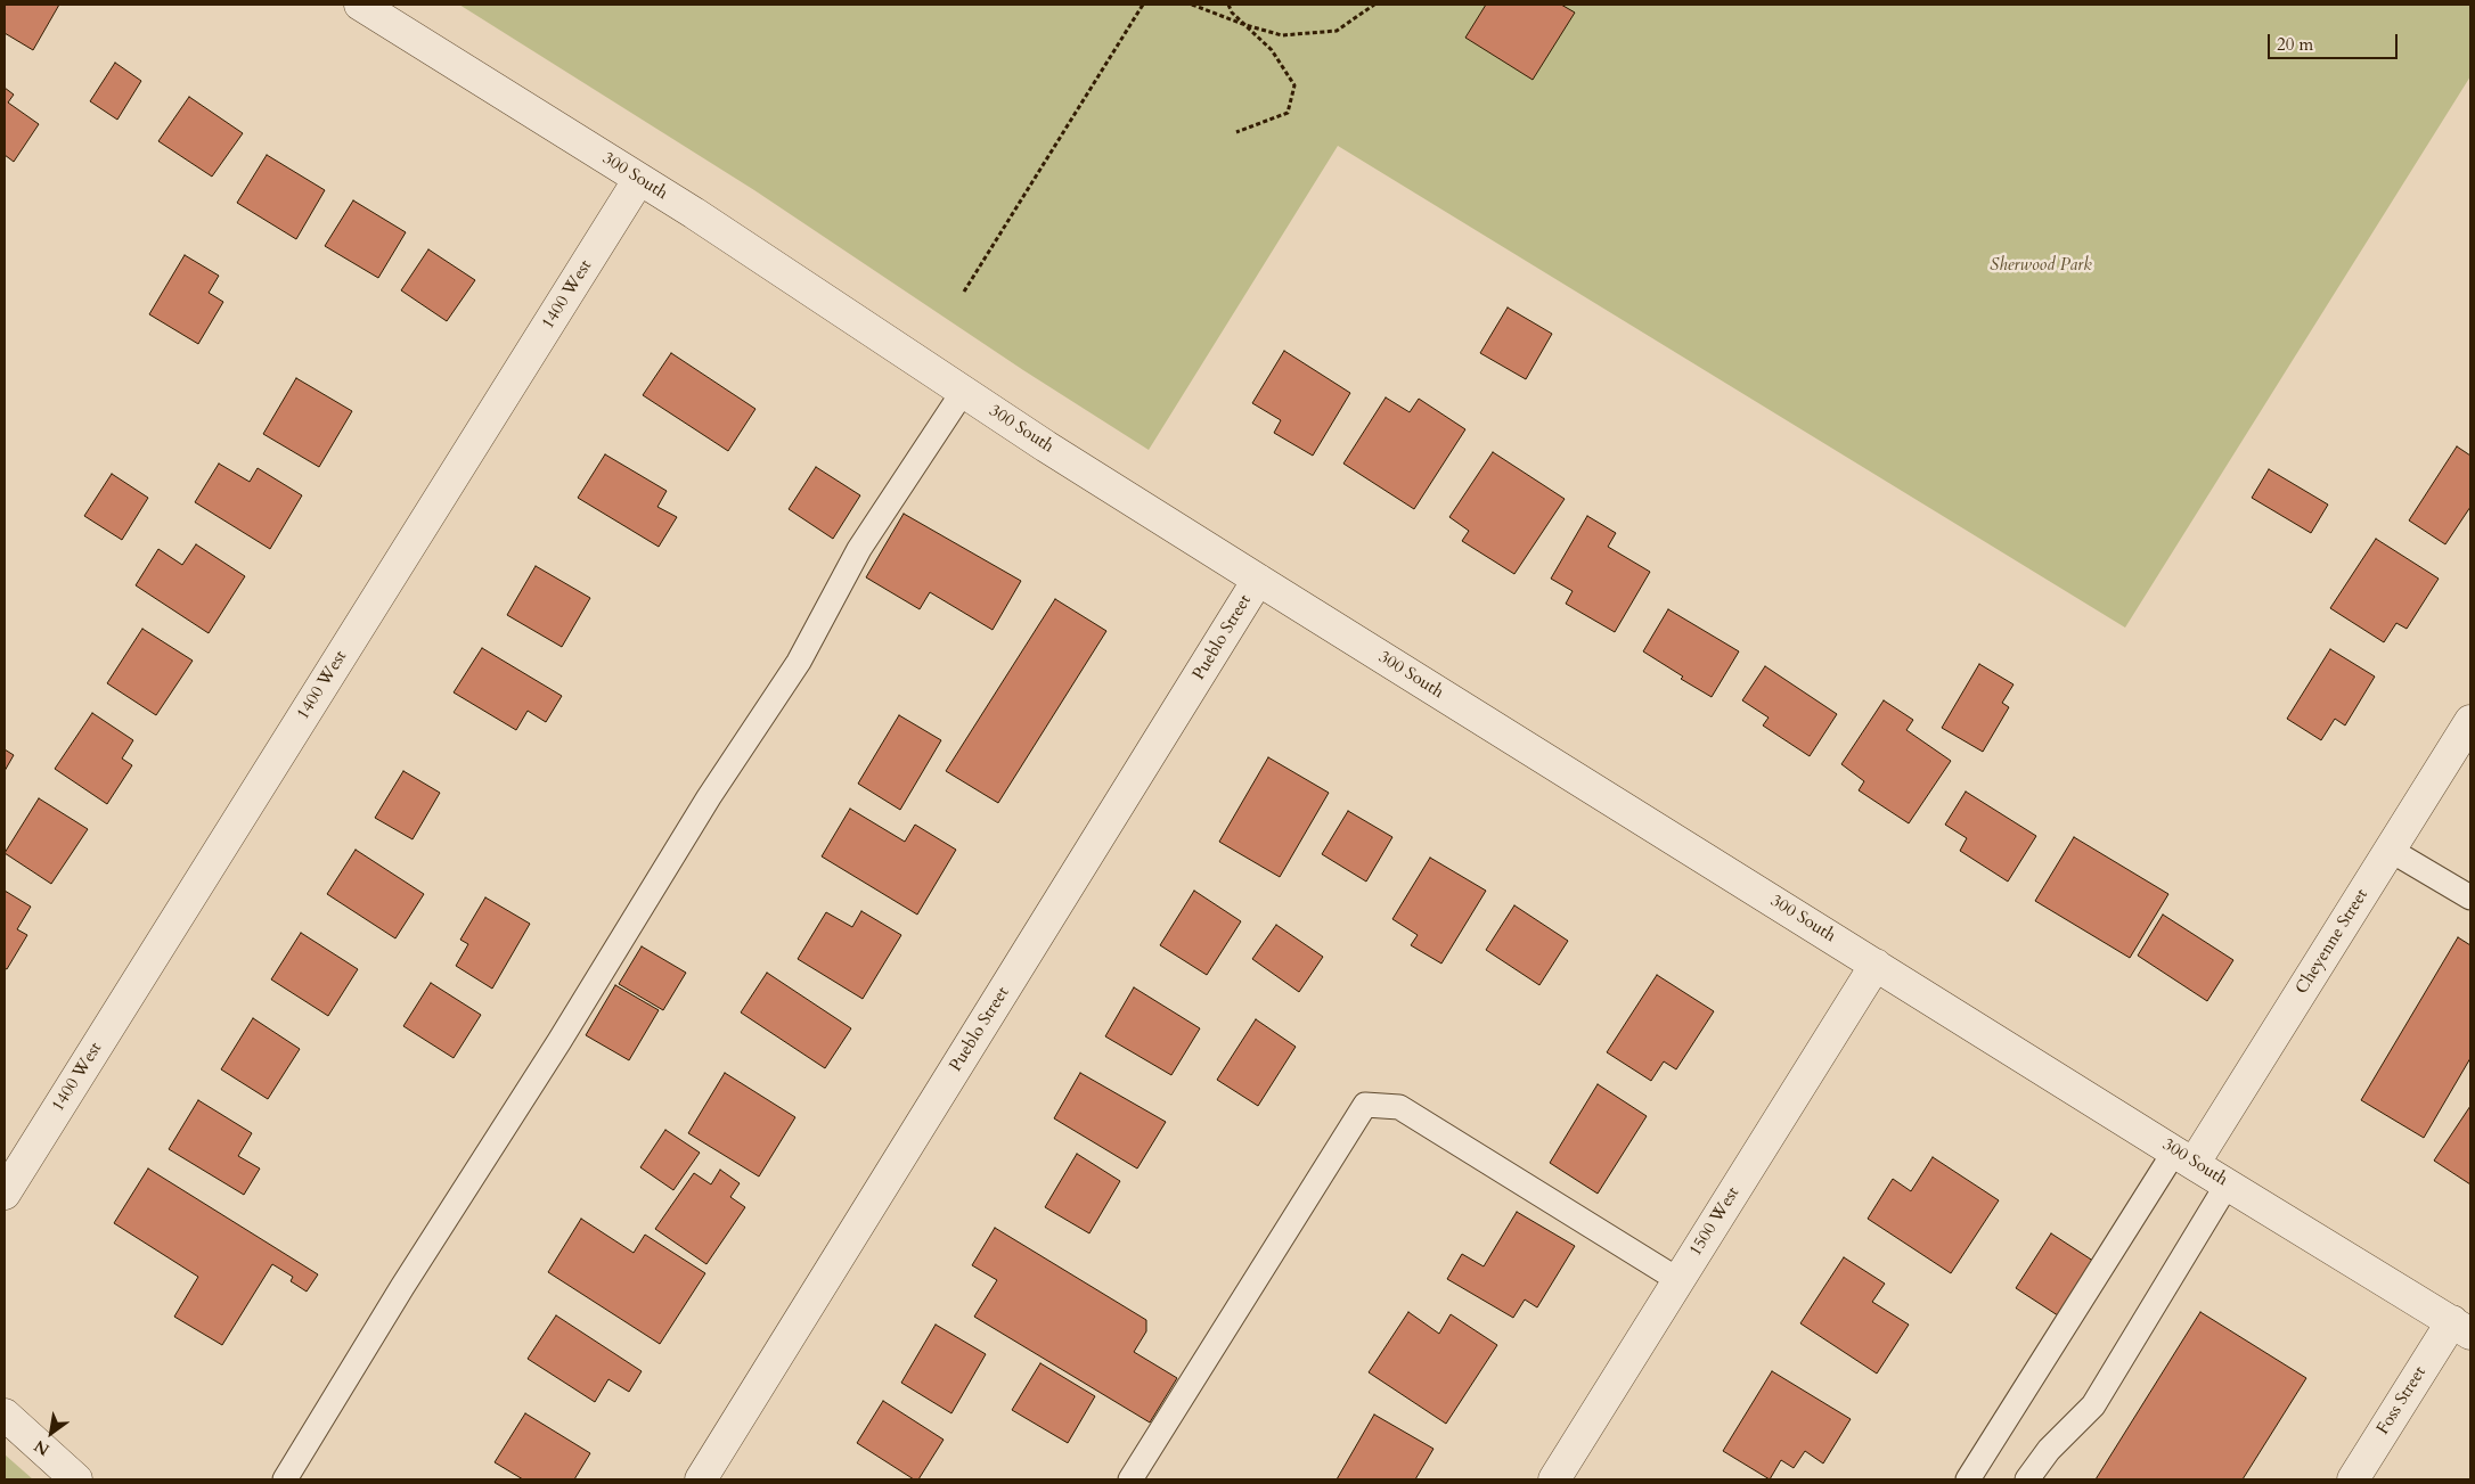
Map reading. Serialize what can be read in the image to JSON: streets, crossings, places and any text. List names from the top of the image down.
{
  "streets": {
    "street": [
      "300 South",
      "1400 West",
      "Pueblo Street",
      "Cheyenne Street",
      "1500 West",
      "Foss Street"
    ]
  },
  "crossings": [
    ["300 South", "1400 West"],
    ["300 South", "Pueblo Street"],
    ["300 South", "Cheyenne Street"],
    ["300 South", "1500 West"],
    ["300 South", "Foss Street"]
  ],
  "parks": ["Sherwood Park"],
  "scale_bar": "20 m",
  "north": "bottom left"
}
